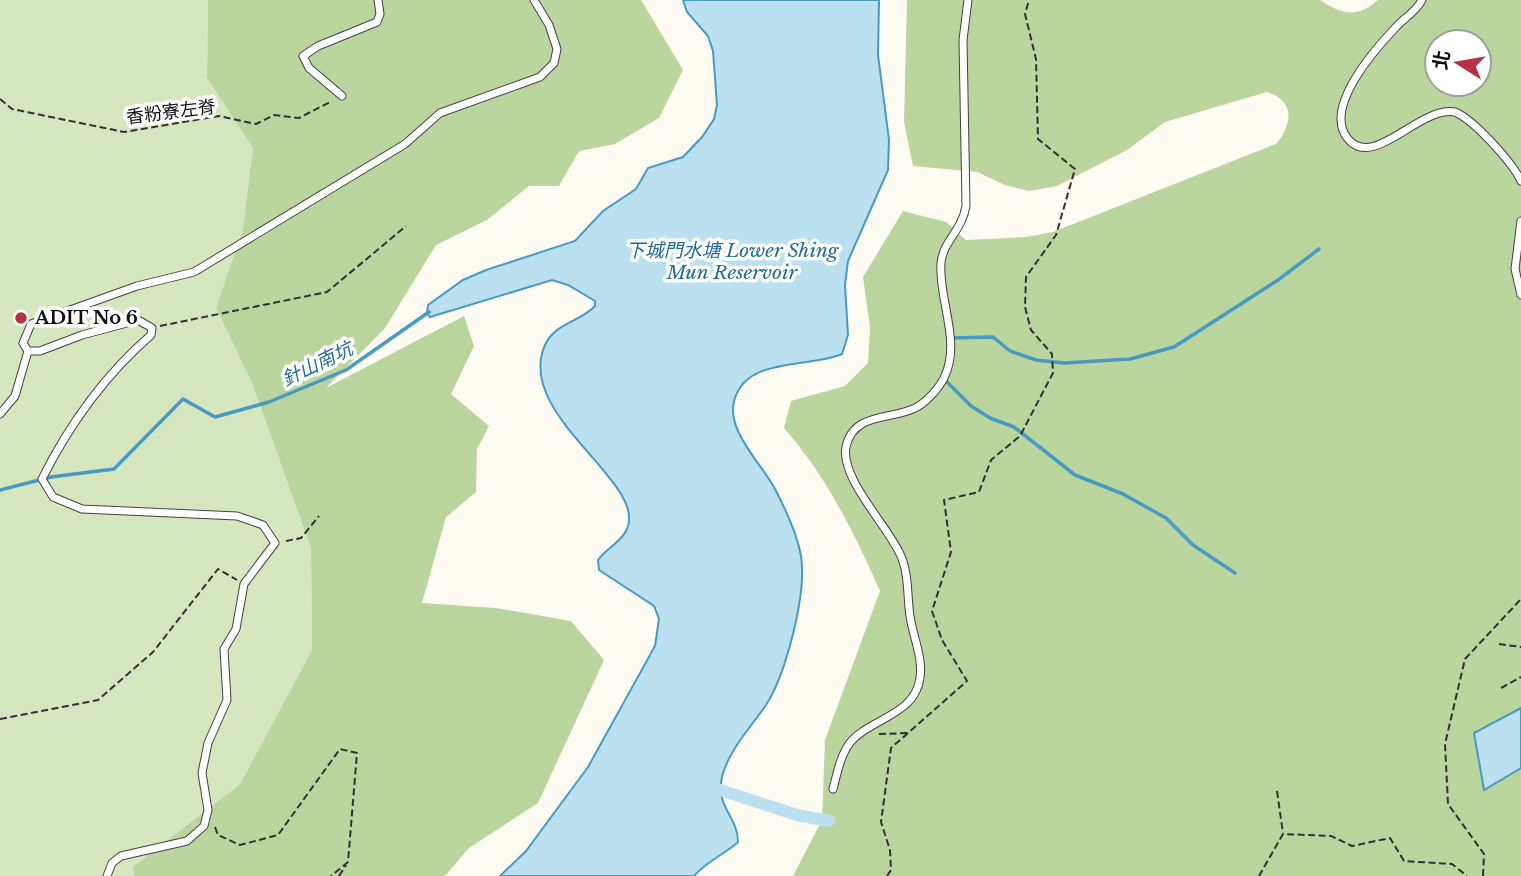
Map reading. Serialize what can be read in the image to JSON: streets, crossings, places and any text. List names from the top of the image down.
{
  "streets": {
    "path": ["香粉寮左脊"]
  },
  "water": ["下城門水塘 Lower Shing Mun Reservoir", "針山南坑"],
  "places": ["ADIT No 6"],
  "north": "left"
}
